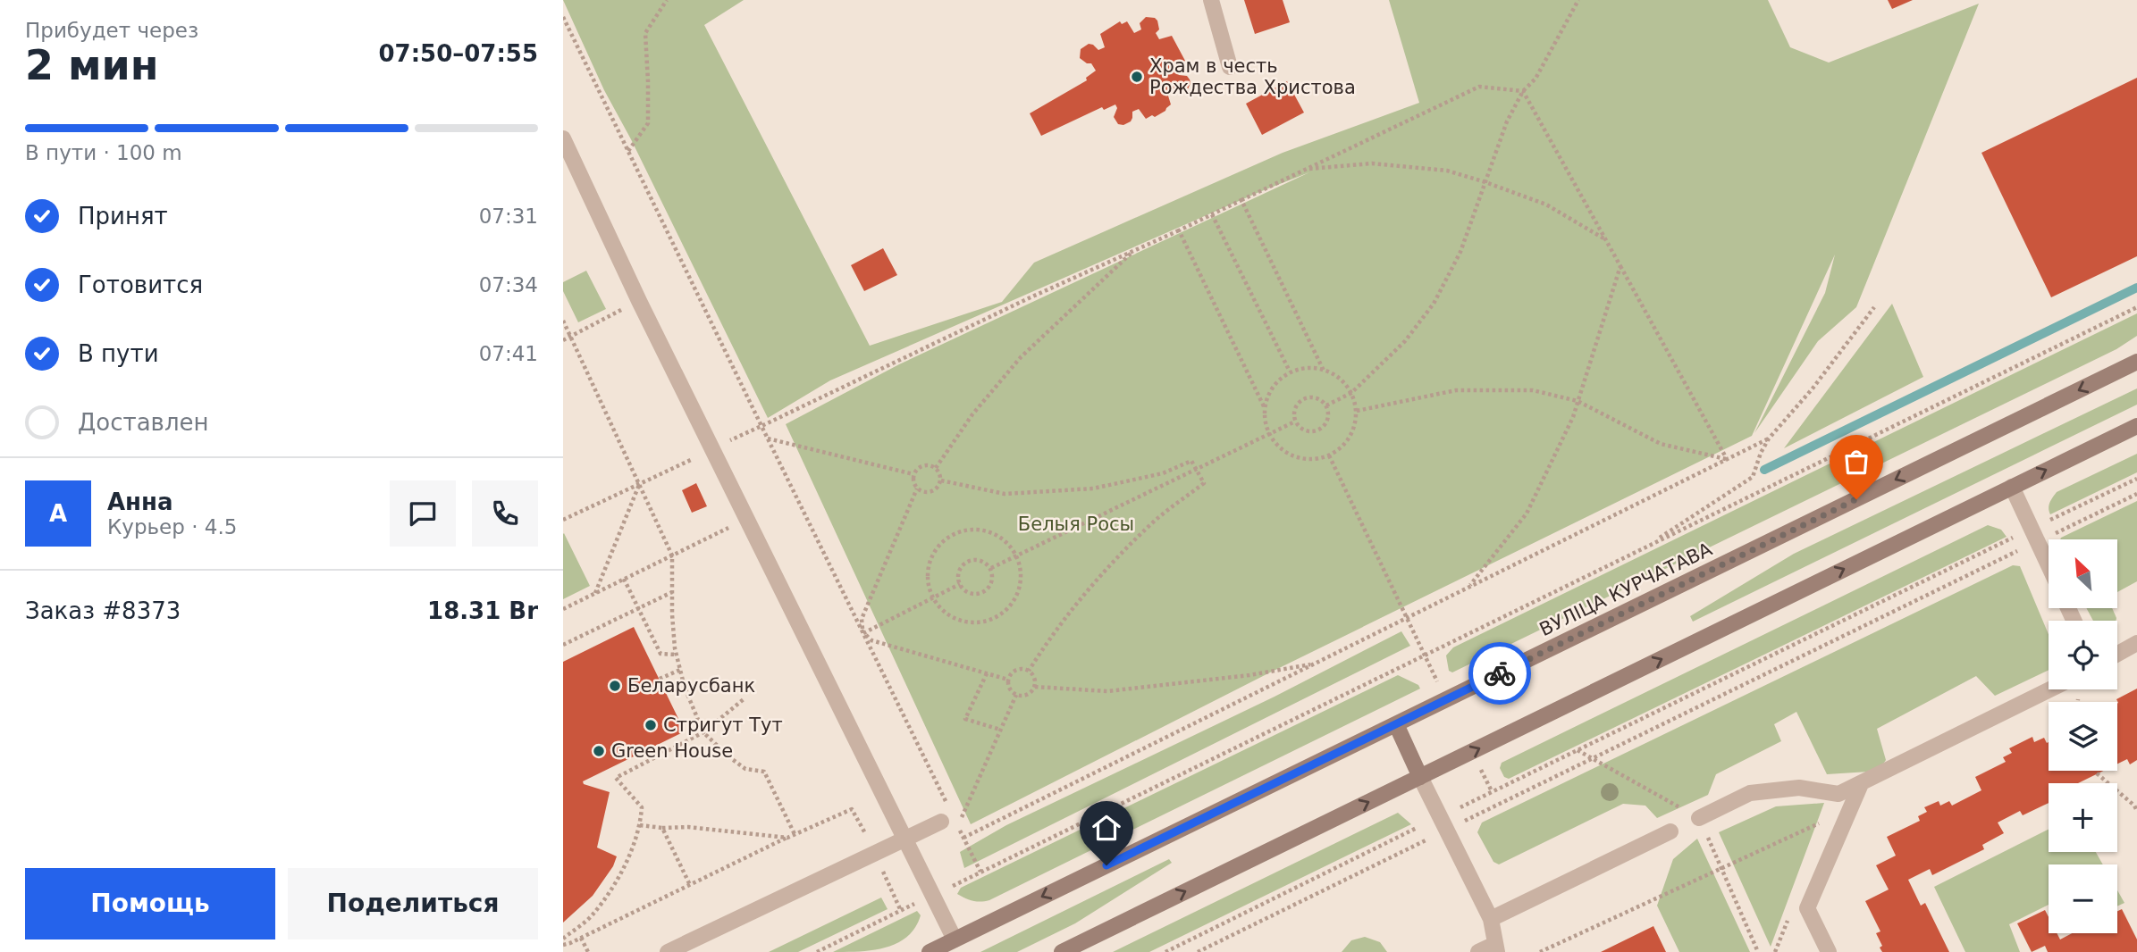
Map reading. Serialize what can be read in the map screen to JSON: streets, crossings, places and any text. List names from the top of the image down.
{
  "streets": {
    "main road": ["ВУЛІЦА КУРЧАТАВА"]
  },
  "parks": ["Белыя Росы"],
  "places": [
    "Храм в честь Рождества Христова",
    "Беларусбанк",
    "Стригут Тут",
    "Green House"
  ],
  "north": "top left",
  "page": {
    "heading": ["2 мин", "Прибудет через", "07:50–07:55"],
    "panel": [
      "Анна",
      "Курьер · 4.5",
      "Заказ #8373",
      "18.31 Br"
    ],
    "bar": "В пути · 100 m",
    "list": [
      ["Принят", "07:31"],
      ["Готовится", "07:34"],
      ["В пути", "07:41"],
      "Доставлен"
    ],
    "round": "А",
    "map_buttons": ["+", "−"],
    "buttons": ["Помощь", "Поделиться"]
  }
}
